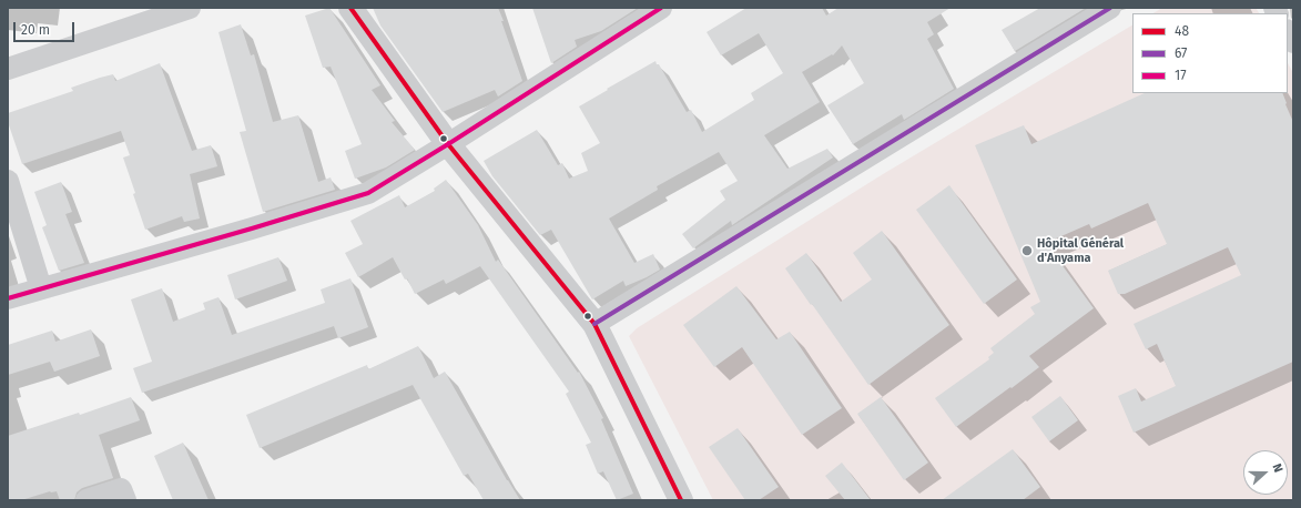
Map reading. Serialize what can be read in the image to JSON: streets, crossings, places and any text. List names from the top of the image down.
{
  "places": ["Hôpital Général d'Anyama"],
  "lines": ["transit line 48", "transit line 67", "transit line 17"],
  "legend": ["48", "67", "17"],
  "scale_bar": "20 m",
  "north": "right"
}
